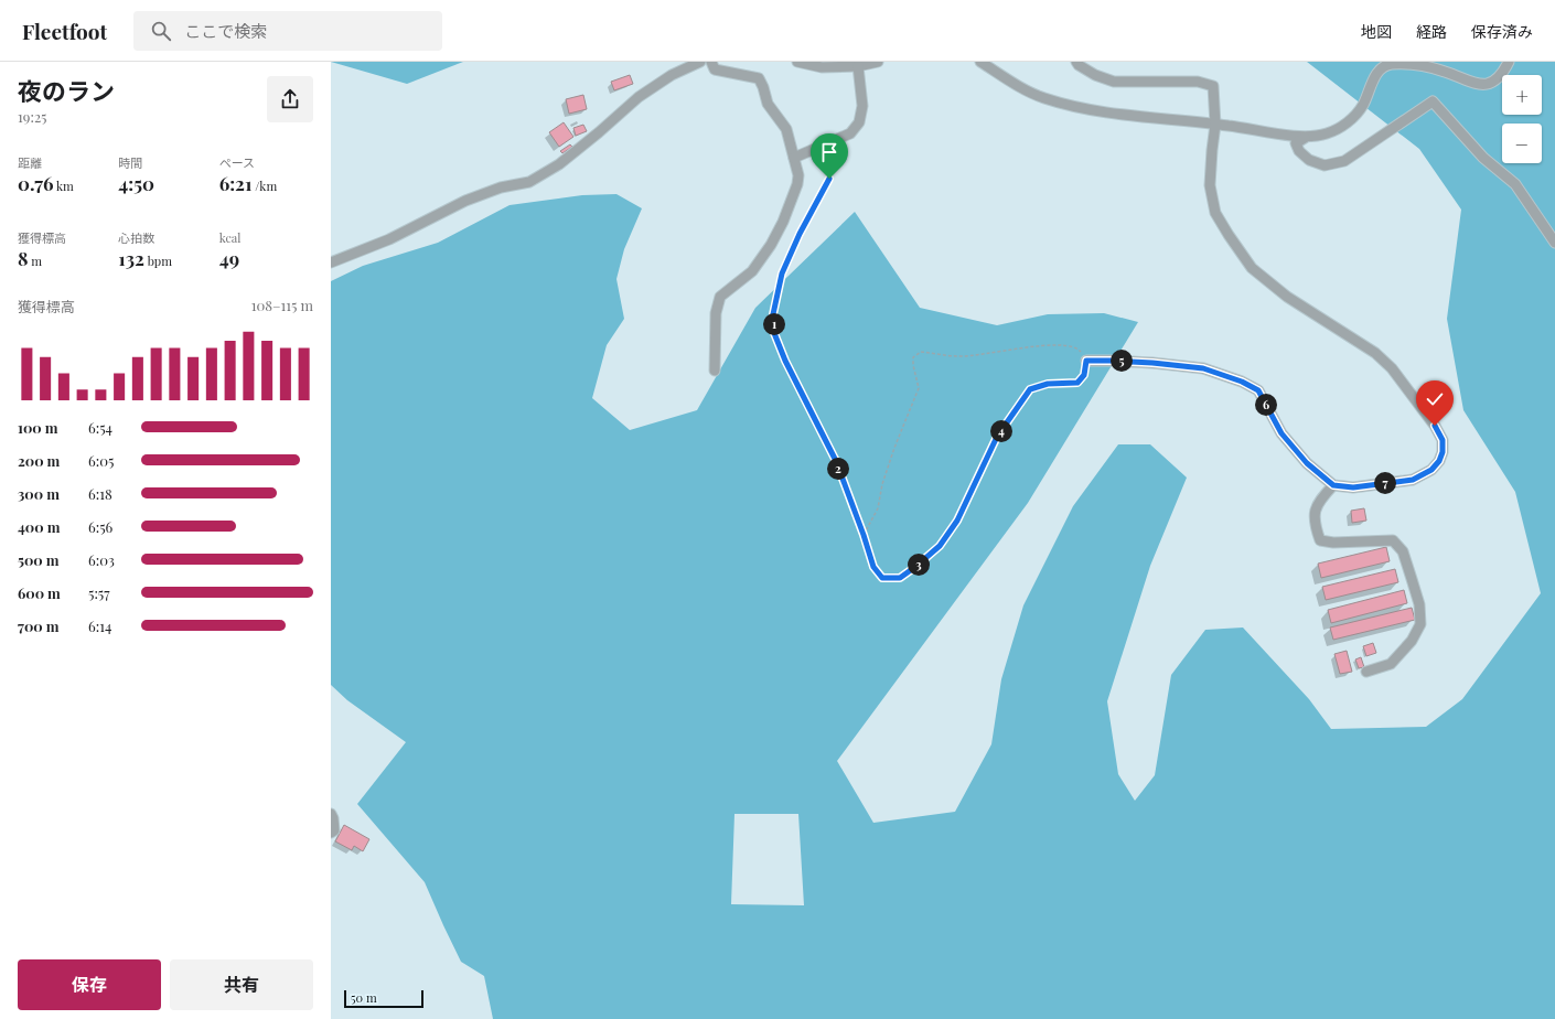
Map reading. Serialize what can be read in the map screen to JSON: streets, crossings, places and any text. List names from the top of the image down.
{
  "scale_bar": "50 m",
  "page": {
    "header": "Fleetfoot",
    "search": "ここで検索",
    "nav": ["地図", "経路", "保存済み"],
    "heading": ["夜のラン", "19:25"],
    "map_buttons": ["+", "−"],
    "stats": [
      ["距離", "0.76 km"],
      ["時間", "4:50"],
      ["ペース", "6:21 /km"],
      ["獲得標高", "8 m"],
      ["心拍数", "132 bpm"],
      ["kcal", "49"]
    ],
    "chart": ["獲得標高", "108–115 m"],
    "pins": [
      "1",
      "5",
      "6",
      "4",
      "2",
      "7",
      "3"
    ],
    "list": [
      {
        "name": "100 m",
        "note": "6:54"
      },
      {
        "name": "200 m",
        "note": "6:05"
      },
      {
        "name": "300 m",
        "note": "6:18"
      },
      {
        "name": "400 m",
        "note": "6:56"
      },
      {
        "name": "500 m",
        "note": "6:03"
      },
      {
        "name": "600 m",
        "note": "5:57"
      },
      {
        "name": "700 m",
        "note": "6:14"
      }
    ],
    "buttons": ["保存", "共有"],
    "scale": "50 m"
  }
}
